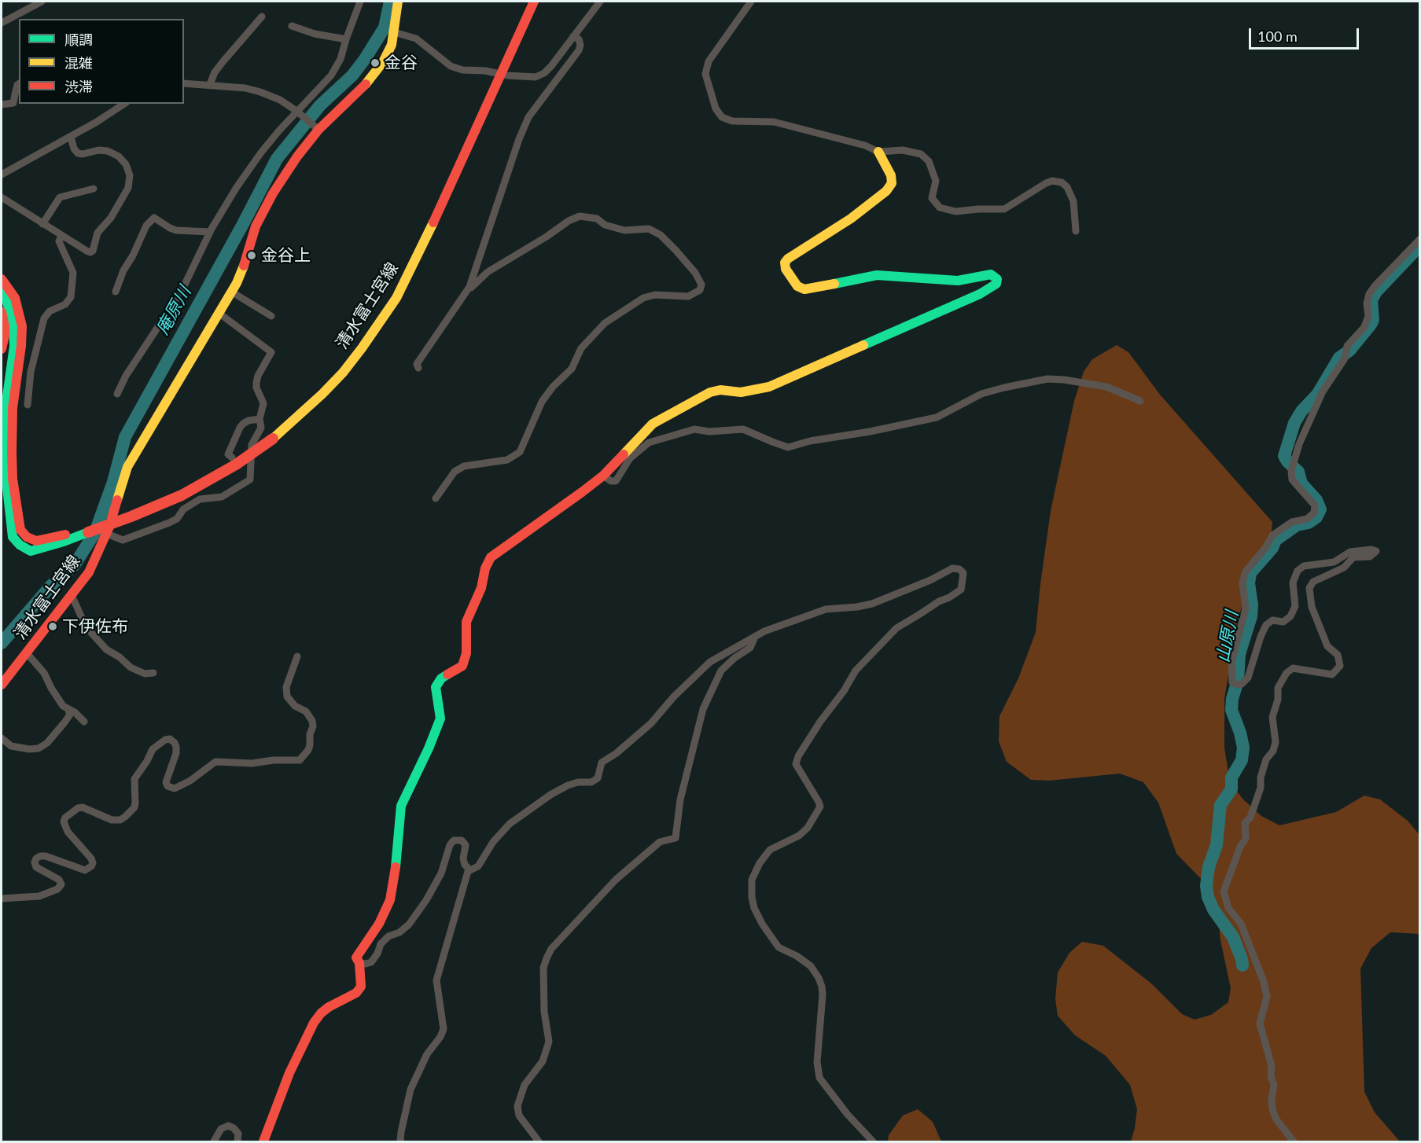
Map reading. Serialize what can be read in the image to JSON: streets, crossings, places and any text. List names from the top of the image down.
{
  "streets": {
    "main road": ["清水富士宮線"]
  },
  "water": ["庵原川", "山原川"],
  "places": ["金谷", "金谷上", "下伊佐布"],
  "legend": ["順調", "混雑", "渋滞"],
  "scale_bar": "100 m"
}
